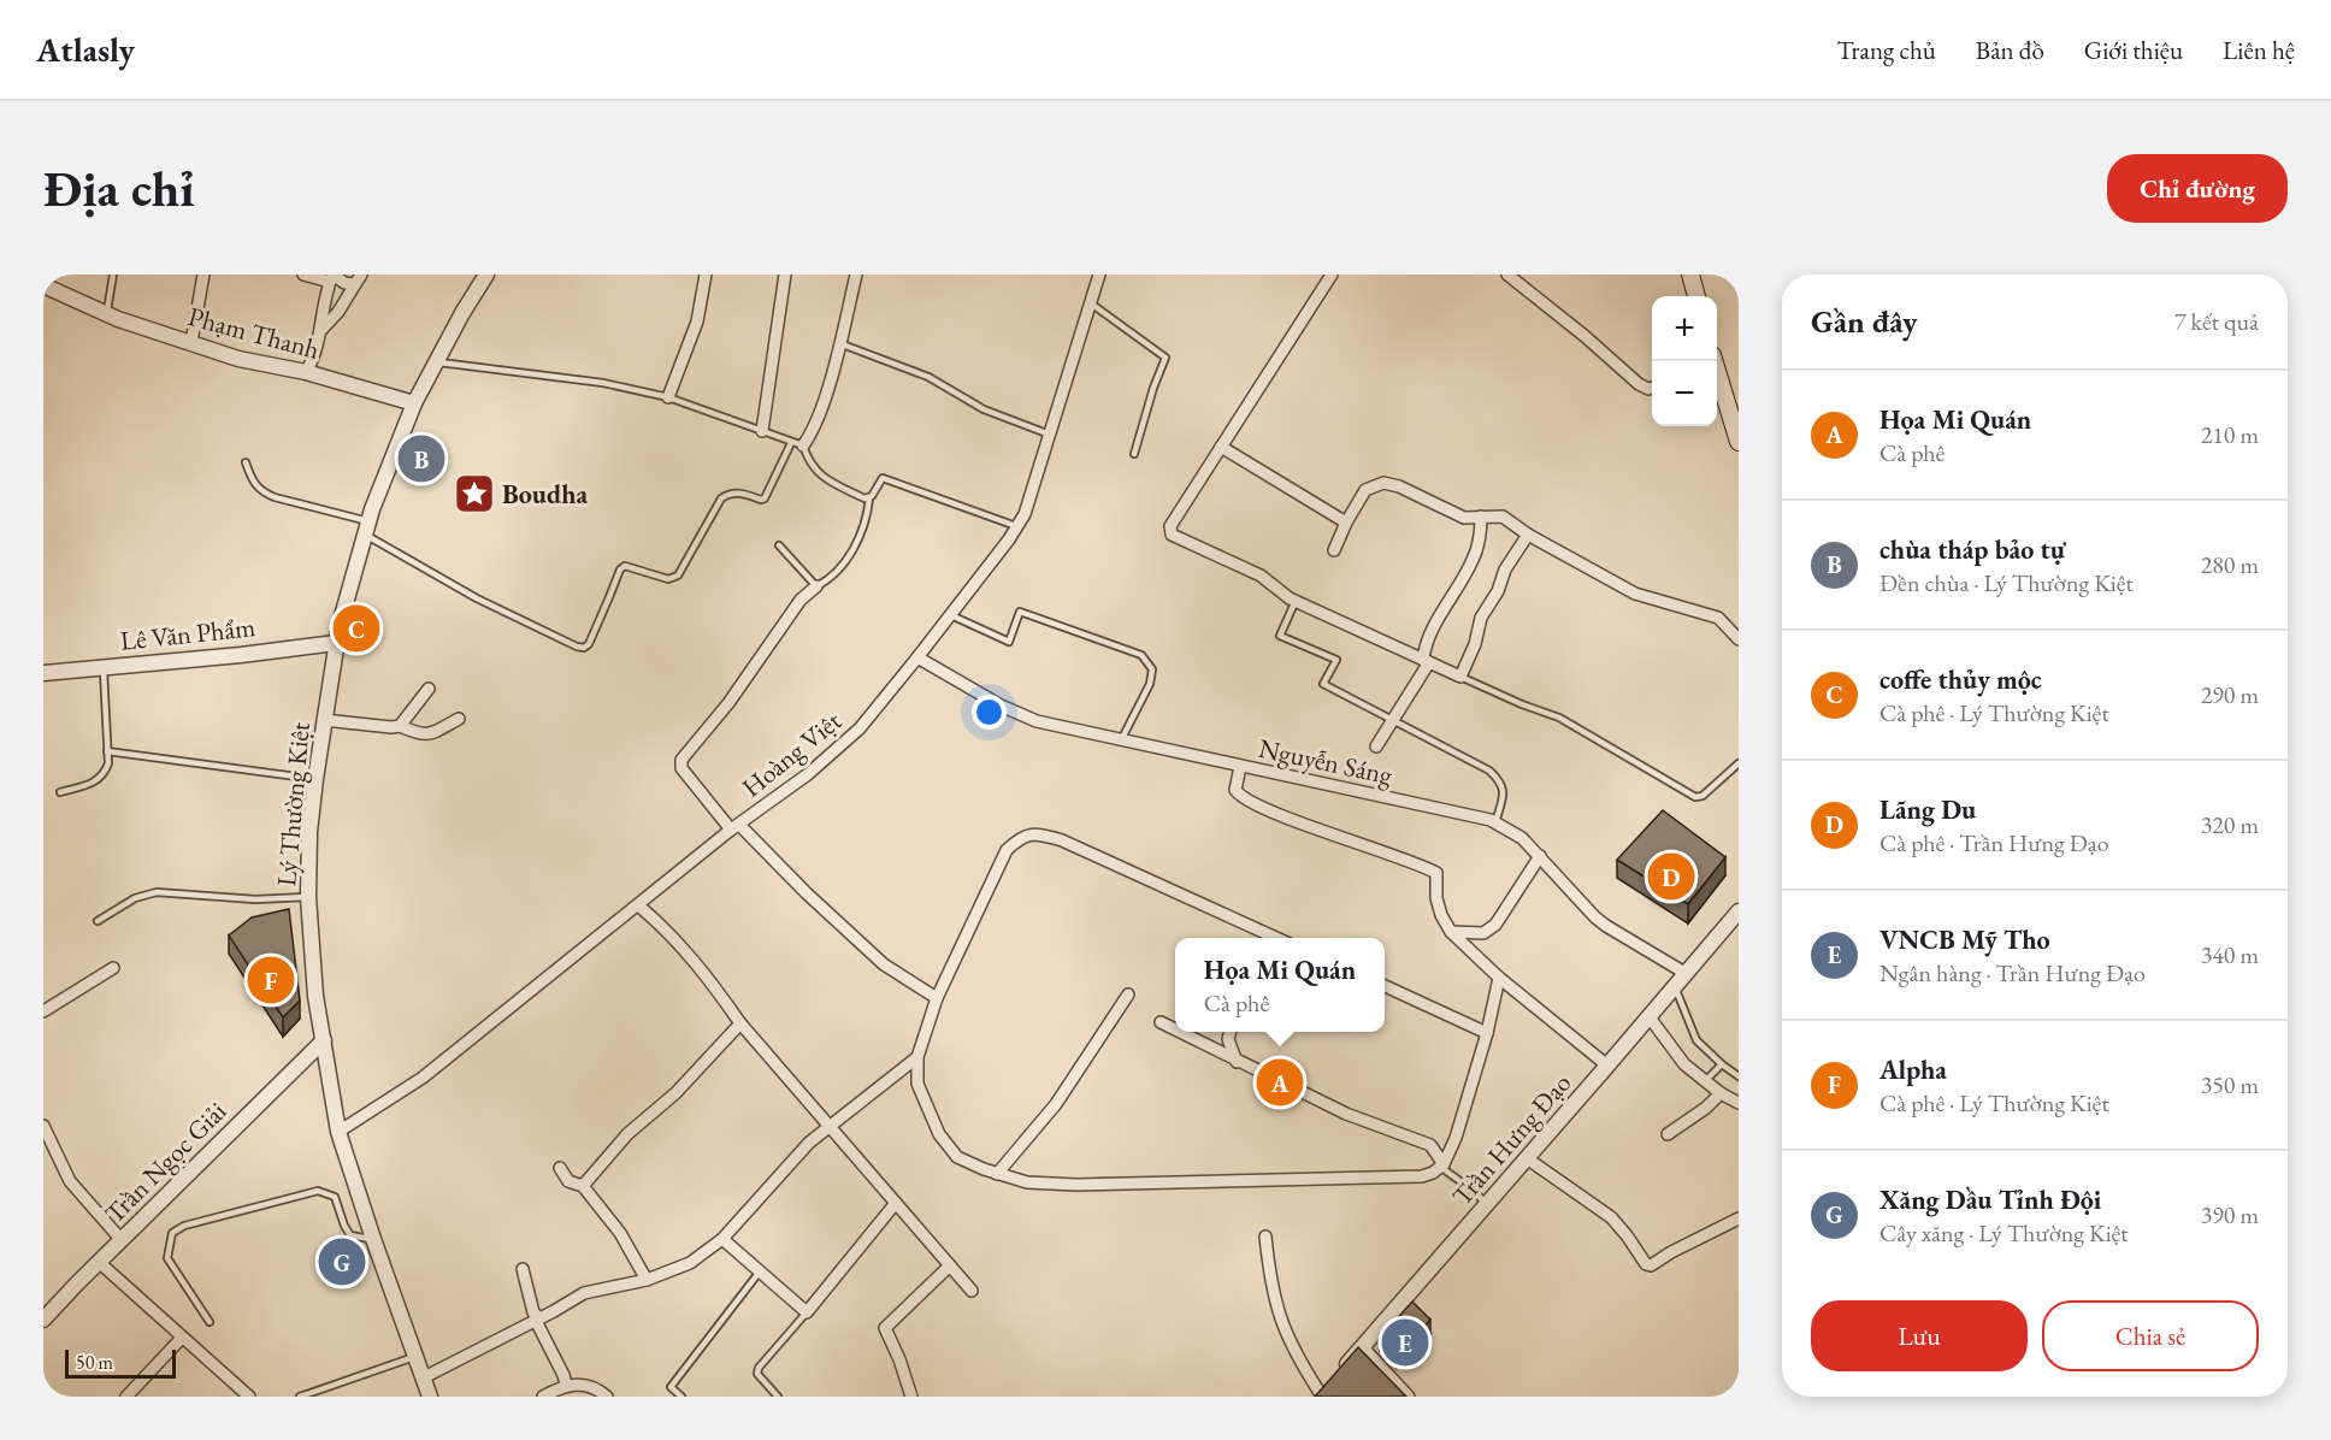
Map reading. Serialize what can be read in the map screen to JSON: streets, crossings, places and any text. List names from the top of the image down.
{
  "streets": {
    "street": [
      "Phạm Thanh",
      "Lê Văn Phẩm",
      "Hoàng Việt",
      "Nguyễn Sáng",
      "Lý Thường Kiệt",
      "Trần Hưng Đạo",
      "Trần Ngọc Giải"
    ]
  },
  "crossings": [
    ["Phạm Thanh", "Lý Thường Kiệt"],
    ["Lê Văn Phẩm", "Lý Thường Kiệt"],
    ["Hoàng Việt", "Nguyễn Sáng"],
    ["Hoàng Việt", "Lý Thường Kiệt"],
    ["Nguyễn Sáng", "Trần Hưng Đạo"],
    ["Lý Thường Kiệt", "Trần Ngọc Giải"]
  ],
  "places": {
    "place": ["Boudha"]
  },
  "scale_bar": "50 m",
  "page": {
    "header": "Atlasly",
    "nav": [
      "Trang chủ",
      "Bản đồ",
      "Giới thiệu",
      "Liên hệ"
    ],
    "buttons": [
      "Chỉ đường",
      ["Lưu", "Chia sẻ"]
    ],
    "title": "Địa chỉ",
    "heading": ["Gần đây", "7 kết quả"],
    "map_buttons": ["+", "−"],
    "list": [
      {
        "mark": "A",
        "name": "Họa Mi Quán",
        "note": "Cà phê",
        "value": "210 m"
      },
      {
        "mark": "B",
        "name": "chùa tháp bảo tự",
        "note": "Đền chùa · Lý Thường Kiệt",
        "value": "280 m"
      },
      {
        "mark": "C",
        "name": "coffe thủy mộc",
        "note": "Cà phê · Lý Thường Kiệt",
        "value": "290 m"
      },
      {
        "mark": "D",
        "name": "Lãng Du",
        "note": "Cà phê · Trần Hưng Đạo",
        "value": "320 m"
      },
      {
        "mark": "E",
        "name": "VNCB Mỹ Tho",
        "note": "Ngân hàng · Trần Hưng Đạo",
        "value": "340 m"
      },
      {
        "mark": "F",
        "name": "Alpha",
        "note": "Cà phê · Lý Thường Kiệt",
        "value": "350 m"
      },
      {
        "mark": "G",
        "name": "Xăng Dầu Tỉnh Đội",
        "note": "Cây xăng · Lý Thường Kiệt",
        "value": "390 m"
      }
    ],
    "pins": [
      "B",
      "C",
      "D",
      "F",
      "A",
      "G",
      "E"
    ],
    "popup": ["Họa Mi Quán", "Cà phê"],
    "scale": "50 m"
  }
}
